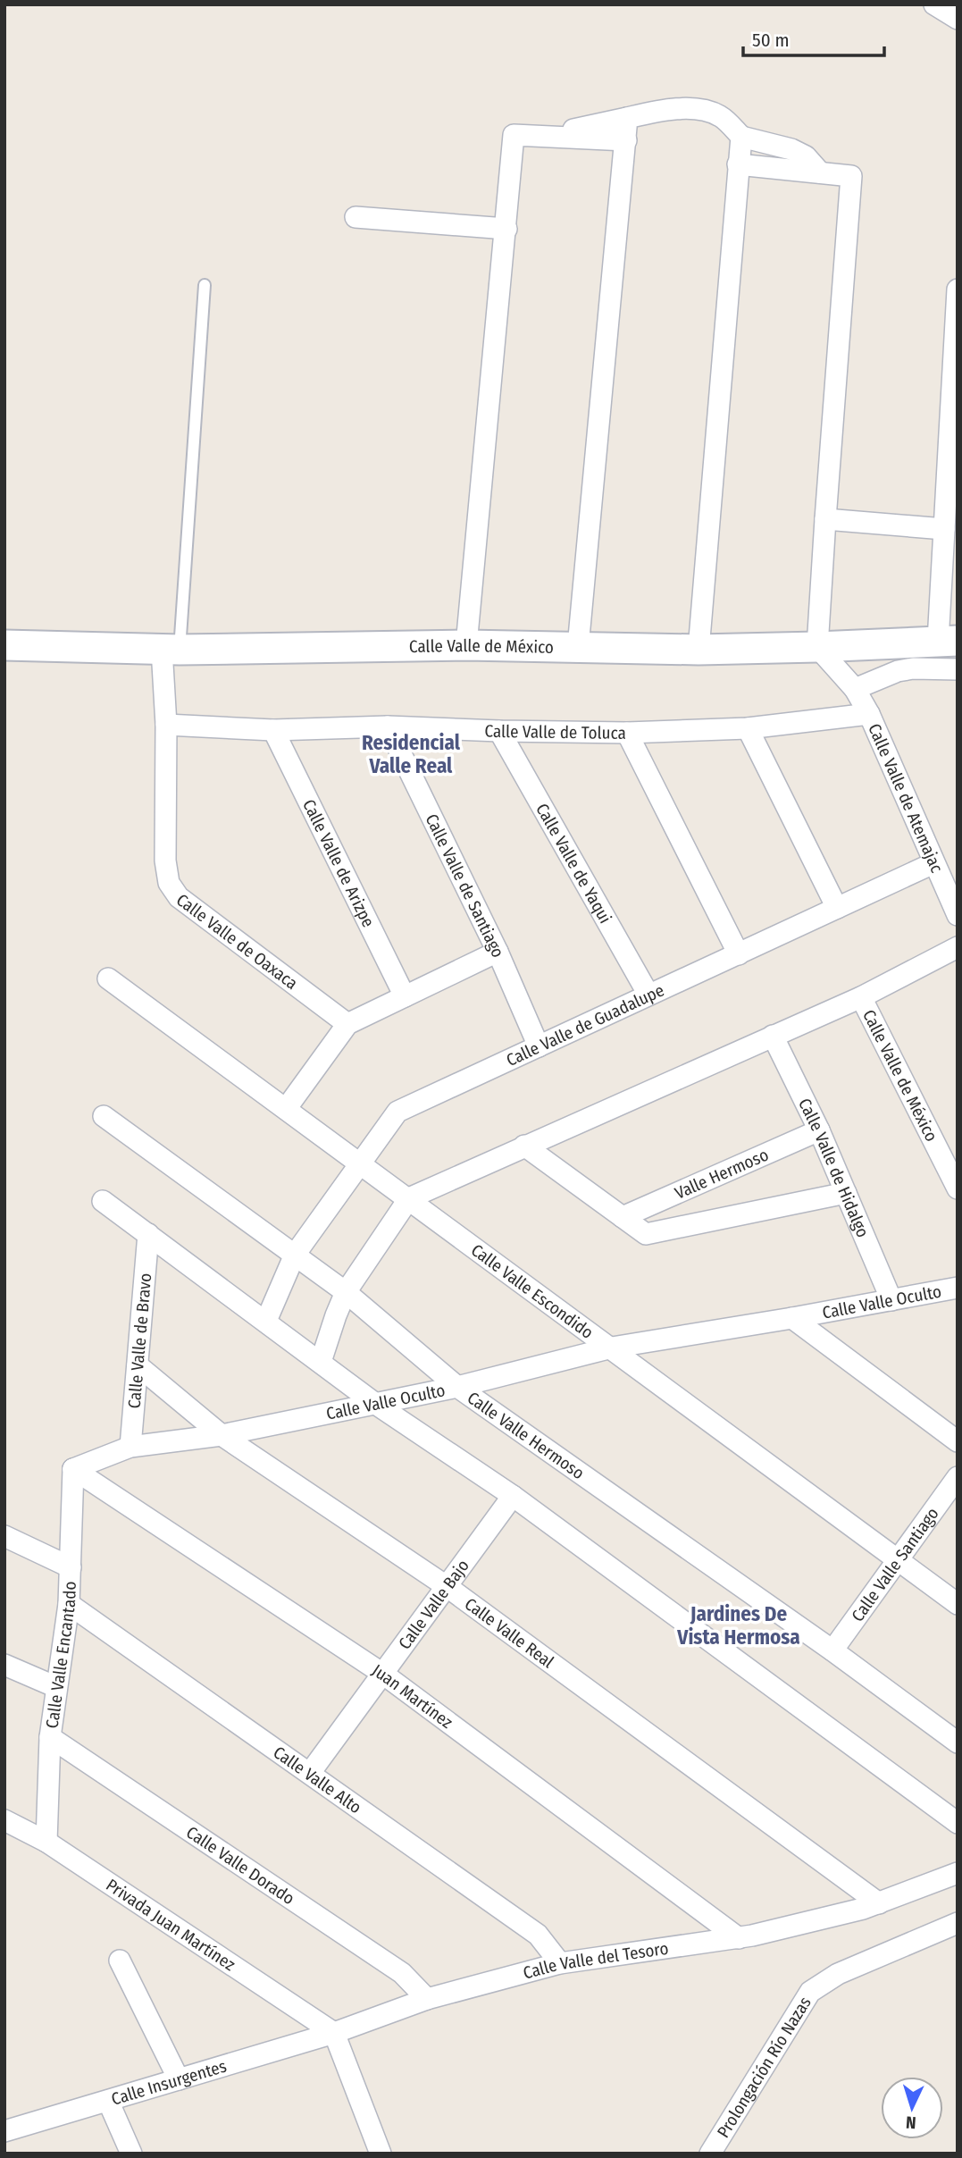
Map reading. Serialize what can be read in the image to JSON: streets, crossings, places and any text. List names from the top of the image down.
{
  "streets": {
    "street": [
      "Calle Valle de México",
      "Calle Valle de Toluca",
      "Calle Valle de Atemajac",
      "Calle Valle de Arizpe",
      "Calle Valle de Yaqui",
      "Calle Valle de Santiago",
      "Calle Valle de Oaxaca",
      "Calle Valle de Guadalupe",
      "Calle Valle de Hidalgo",
      "Valle Hermoso",
      "Calle Valle Escondido",
      "Calle Valle Oculto",
      "Calle Valle de Bravo",
      "Calle Valle Hermoso",
      "Calle Valle Santiago",
      "Calle Valle Bajo",
      "Calle Valle Real",
      "Calle Valle Encantado",
      "Juan Martínez",
      "Calle Valle Alto",
      "Calle Valle Dorado",
      "Privada Juan Martínez",
      "Calle Valle del Tesoro",
      "Prolongación Río Nazas",
      "Calle Insurgentes"
    ]
  },
  "crossings": [
    ["Calle Valle de México", "Calle Valle de Atemajac"],
    ["Calle Valle de México", "Calle Valle de Oaxaca"],
    ["Calle Valle de Toluca", "Calle Valle de Atemajac"],
    ["Calle Valle de Toluca", "Calle Valle de Arizpe"],
    ["Calle Valle de Toluca", "Calle Valle de Yaqui"],
    ["Calle Valle de Toluca", "Calle Valle de Santiago"],
    ["Calle Valle de Toluca", "Calle Valle de Oaxaca"],
    ["Calle Valle de Atemajac", "Calle Valle de Guadalupe"],
    ["Calle Valle de Yaqui", "Calle Valle de Guadalupe"],
    ["Calle Valle de Santiago", "Calle Valle de Guadalupe"],
    ["Calle Valle de Guadalupe", "Calle Valle Escondido"],
    ["Calle Valle de Guadalupe", "Calle Valle Hermoso"],
    ["Calle Valle de Hidalgo", "Valle Hermoso"],
    ["Calle Valle de Hidalgo", "Calle Valle Oculto"],
    ["Calle Valle Escondido", "Calle Valle Oculto"],
    ["Calle Valle Escondido", "Calle Valle Santiago"],
    ["Calle Valle Oculto", "Calle Valle de Bravo"],
    ["Calle Valle Oculto", "Calle Valle Hermoso"],
    ["Calle Valle Oculto", "Calle Valle Real"],
    ["Calle Valle Oculto", "Calle Valle Encantado"],
    ["Calle Valle Oculto", "Juan Martínez"],
    ["Calle Valle de Bravo", "Calle Valle Real"],
    ["Calle Valle Hermoso", "Calle Valle Santiago"],
    ["Calle Valle Bajo", "Calle Valle Real"],
    ["Calle Valle Bajo", "Juan Martínez"],
    ["Calle Valle Bajo", "Calle Valle Alto"],
    ["Calle Valle Real", "Calle Valle del Tesoro"],
    ["Calle Valle Encantado", "Juan Martínez"],
    ["Calle Valle Encantado", "Calle Valle Alto"],
    ["Calle Valle Encantado", "Calle Valle Dorado"],
    ["Calle Valle Encantado", "Privada Juan Martínez"],
    ["Juan Martínez", "Calle Valle del Tesoro"],
    ["Calle Valle Alto", "Calle Valle del Tesoro"],
    ["Calle Valle Dorado", "Calle Valle del Tesoro"],
    ["Privada Juan Martínez", "Calle Valle del Tesoro"],
    ["Privada Juan Martínez", "Calle Insurgentes"],
    ["Calle Valle del Tesoro", "Calle Insurgentes"]
  ],
  "districts": ["Residencial Valle Real", "Jardines De Vista Hermosa"],
  "scale_bar": "50 m",
  "north": "bottom"
}
